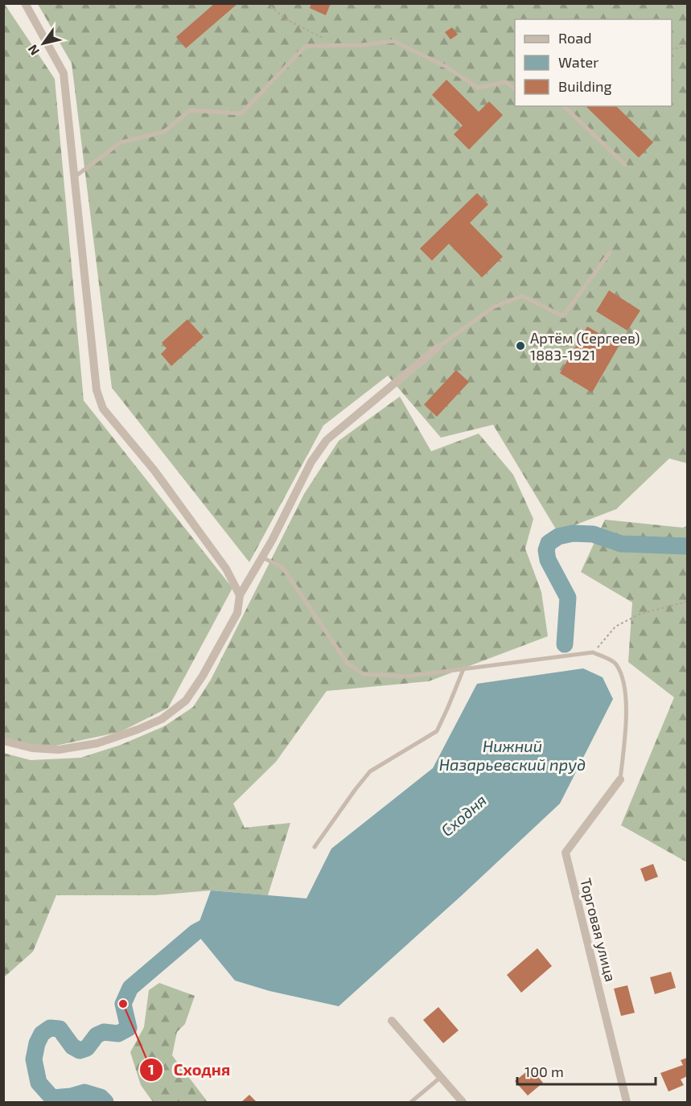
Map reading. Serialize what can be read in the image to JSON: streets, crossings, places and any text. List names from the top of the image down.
{
  "streets": {
    "street": ["Торговая улица"]
  },
  "water": ["Нижний Назарьевский пруд", "Сходня"],
  "places": ["Артём (Сергеев) 1883-1921", "Сходня"],
  "legend": ["Road", "Water", "Building"],
  "scale_bar": "100 m",
  "north": "bottom left"
}
